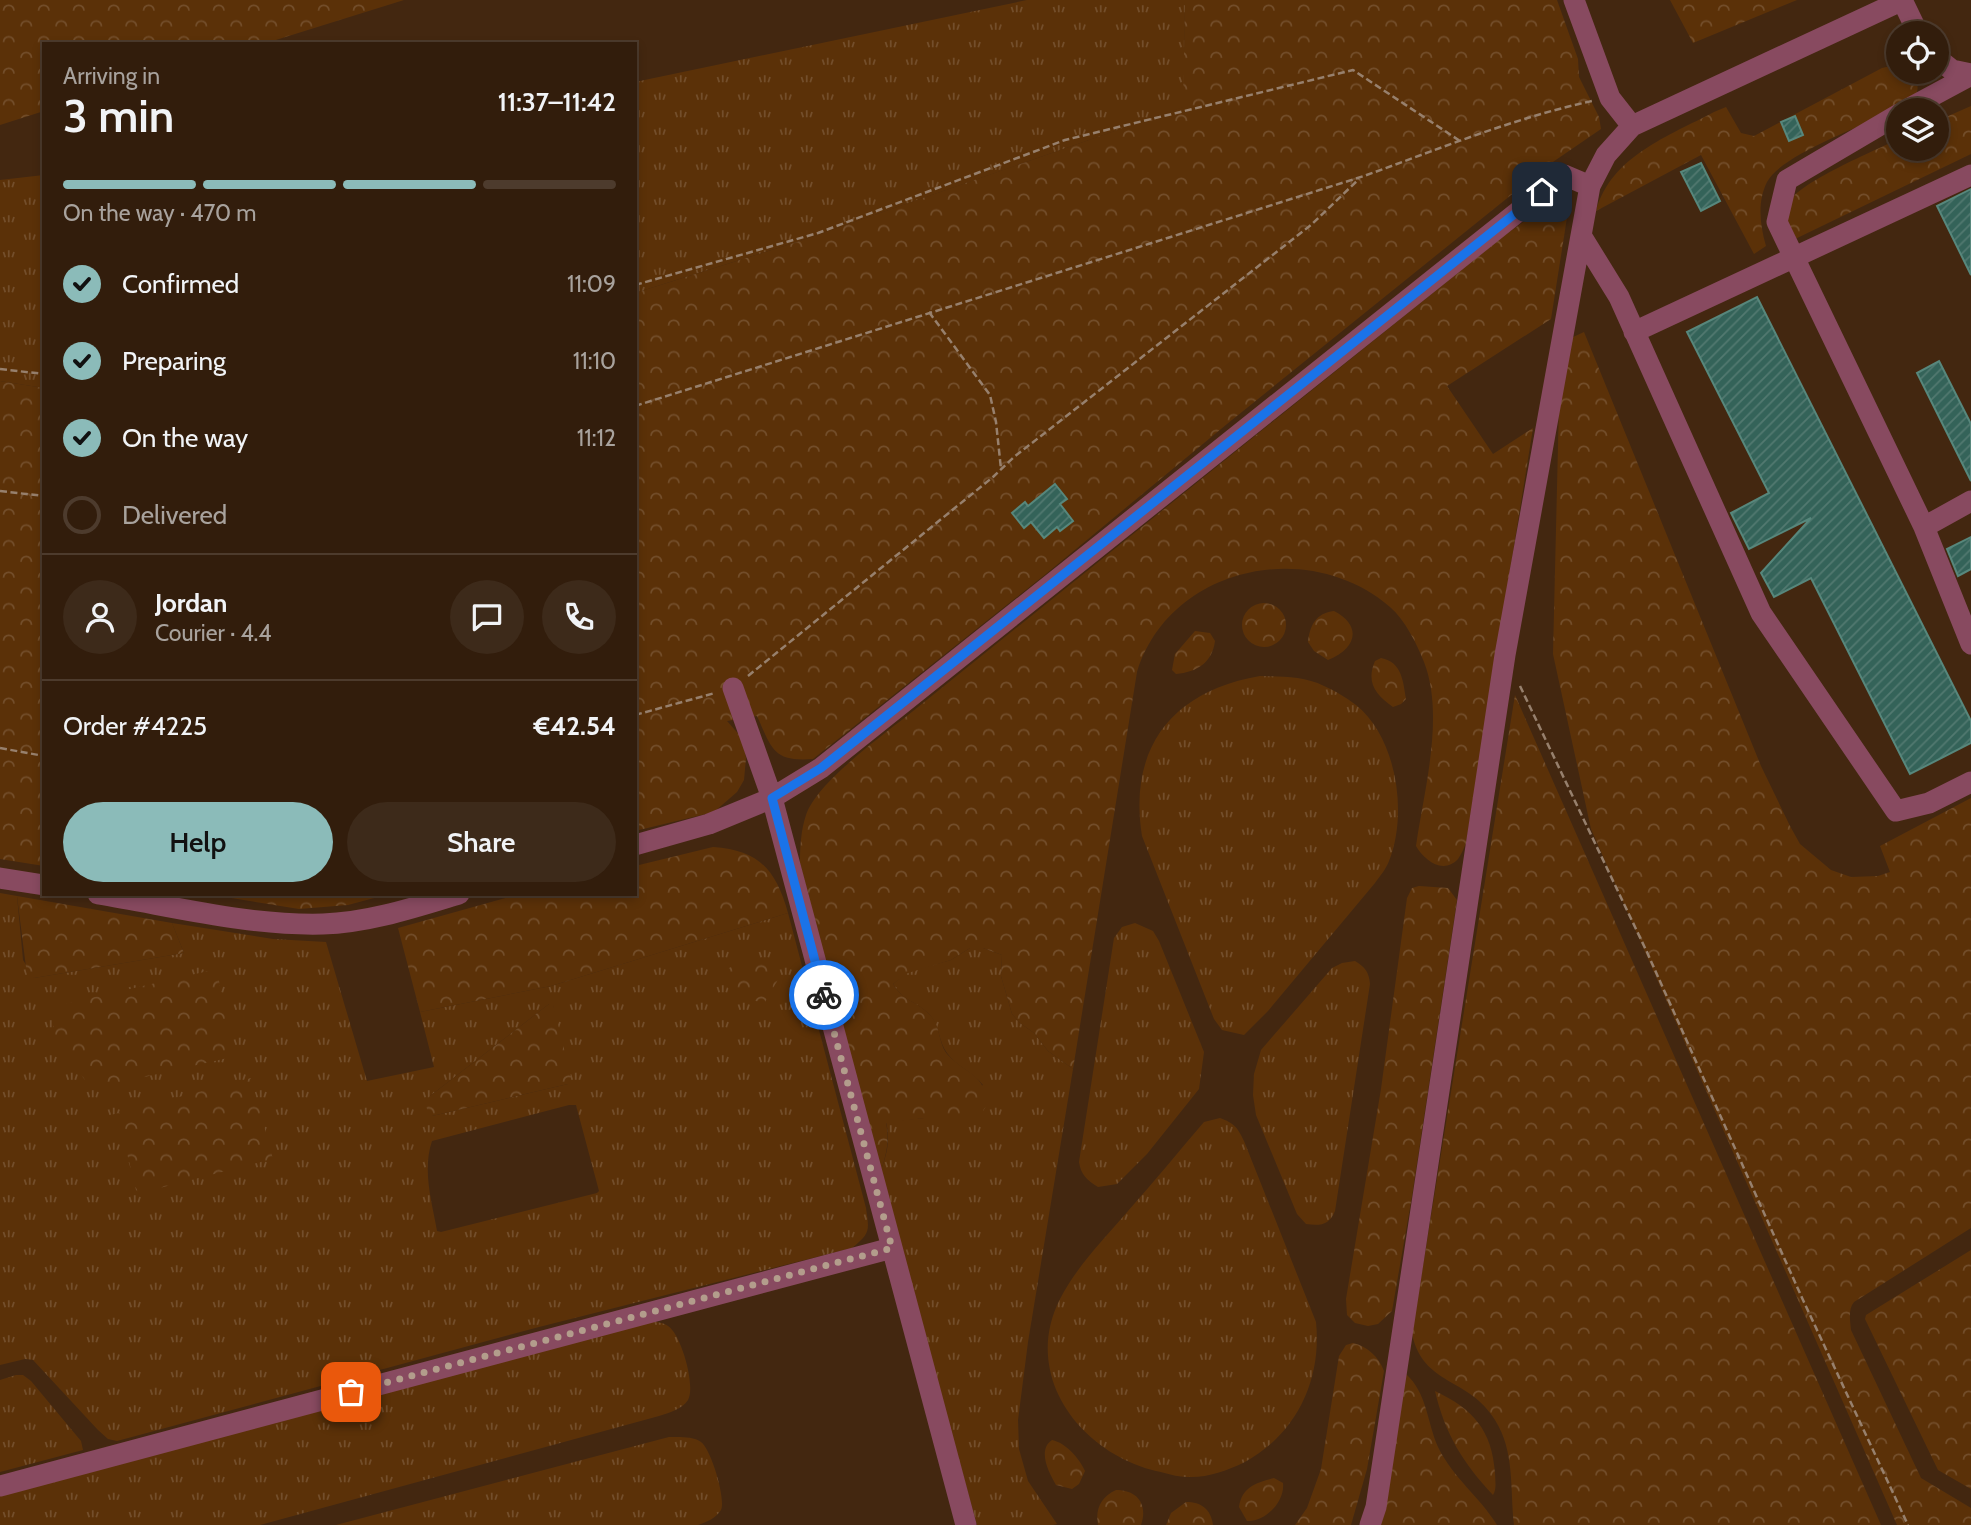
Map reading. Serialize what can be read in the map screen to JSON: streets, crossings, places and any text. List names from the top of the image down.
{
  "page": {
    "heading": ["3 min", "Arriving in", "11:37–11:42"],
    "panel": [
      "Jordan",
      "Courier · 4.4",
      "Order #4225",
      "€42.54"
    ],
    "bar": "On the way · 470 m",
    "list": [
      ["Confirmed", "11:09"],
      ["Preparing", "11:10"],
      ["On the way", "11:12"],
      "Delivered"
    ],
    "buttons": ["Help", "Share"]
  }
}
